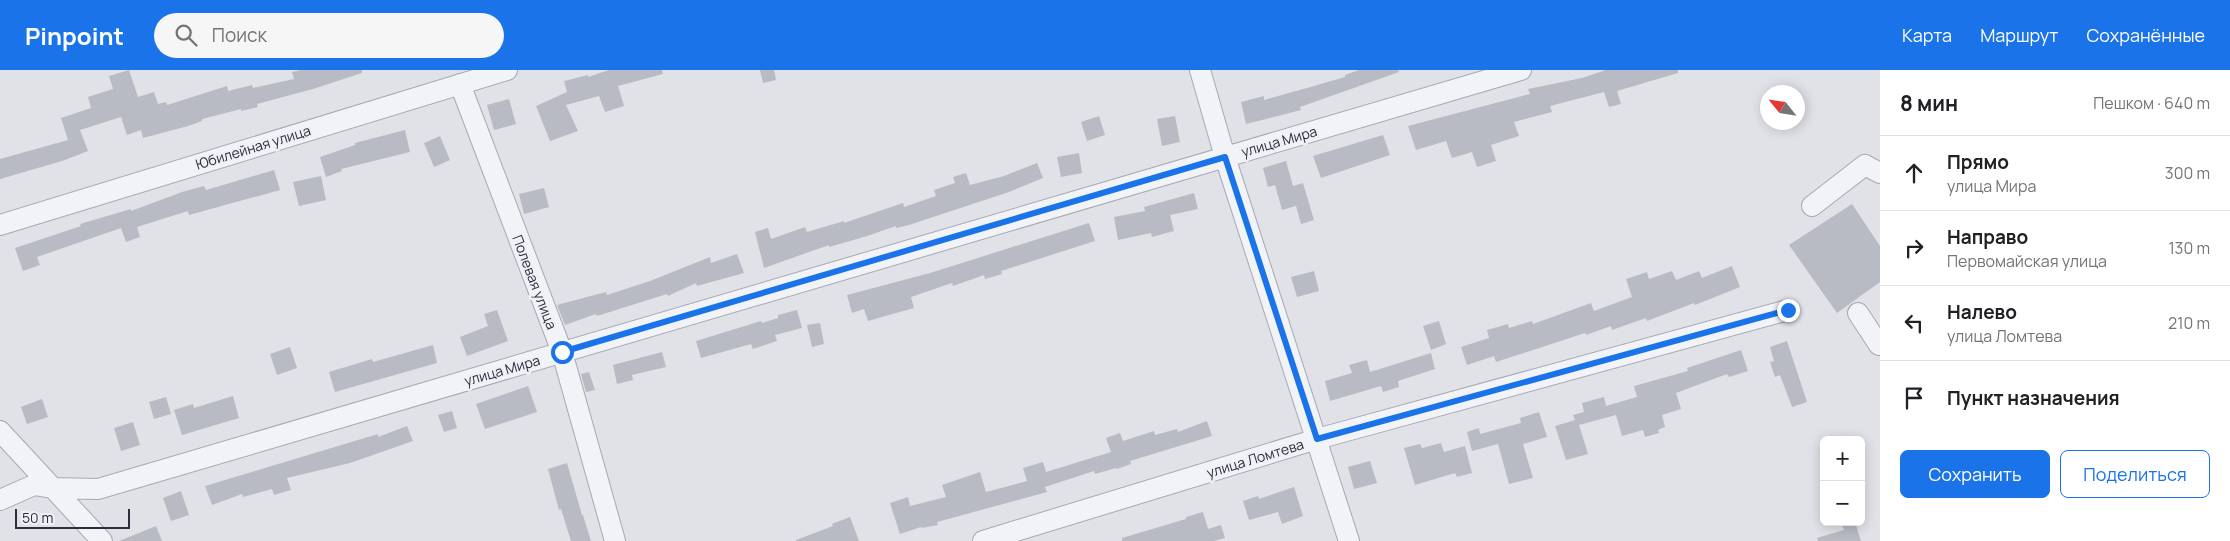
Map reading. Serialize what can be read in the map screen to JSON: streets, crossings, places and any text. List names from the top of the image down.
{
  "streets": {
    "street": [
      "улица Мира",
      "Юбилейная улица",
      "Полевая улица",
      "улица Ломтева"
    ]
  },
  "crossings": [
    ["улица Мира", "Полевая улица"],
    ["Юбилейная улица", "Полевая улица"]
  ],
  "scale_bar": "50 m",
  "north": "top left",
  "page": {
    "header": "Pinpoint",
    "search": "Поиск",
    "nav": ["Карта", "Маршрут", "Сохранённые"],
    "heading": ["8 мин", "Пешком · 640 m"],
    "list": [
      ["Прямо", "улица Мира", "300 m"],
      ["Направо", "Первомайская улица", "130 m"],
      ["Налево", "улица Ломтева", "210 m"],
      "Пункт назначения"
    ],
    "buttons": ["Сохранить", "Поделиться"],
    "map_buttons": ["+", "−"],
    "scale": "50 m"
  }
}
